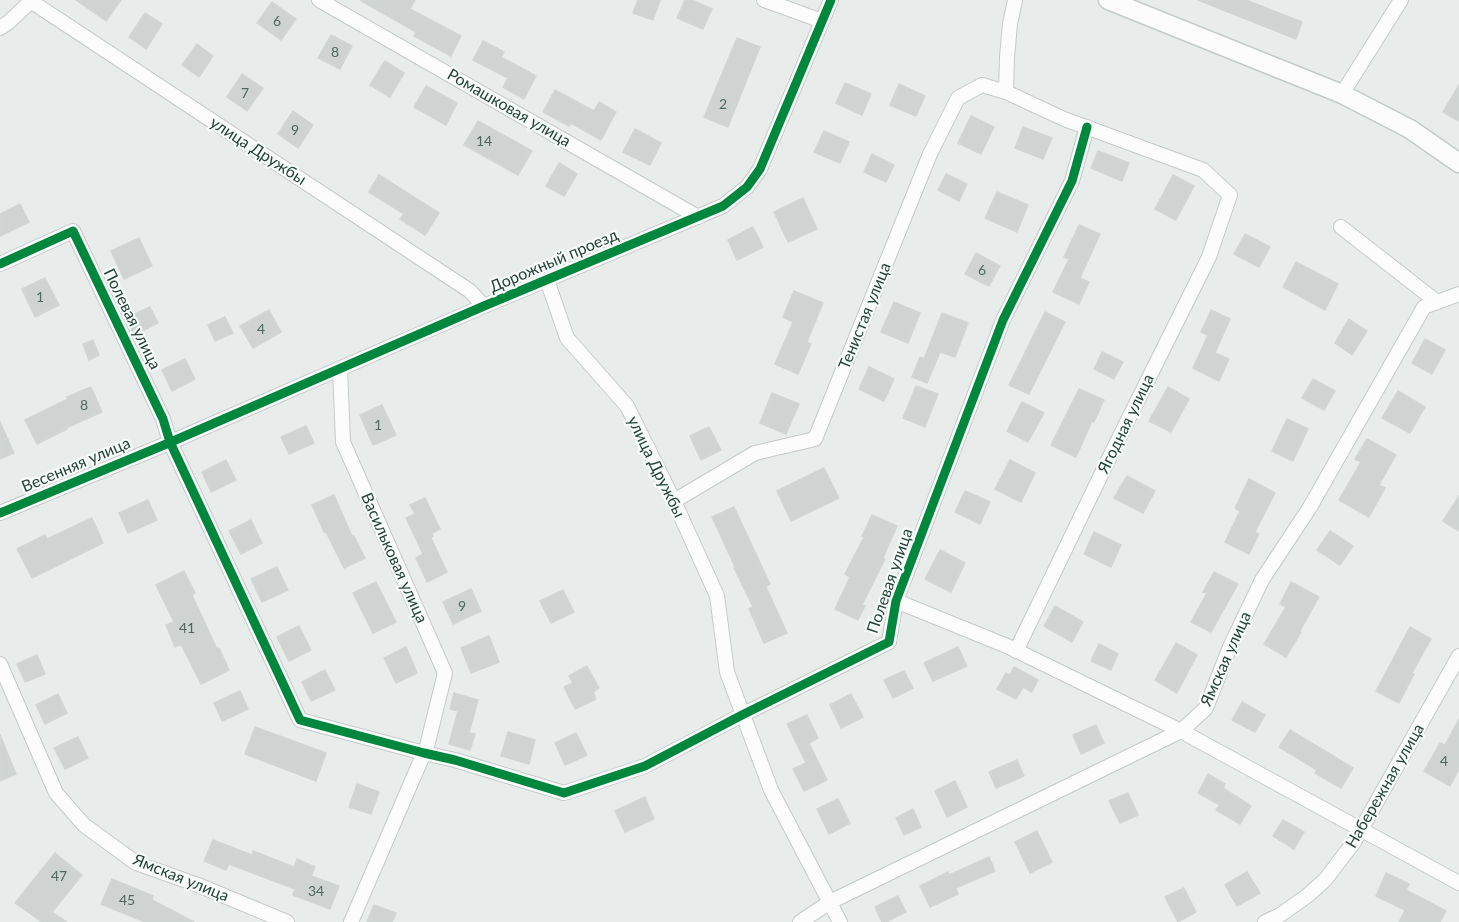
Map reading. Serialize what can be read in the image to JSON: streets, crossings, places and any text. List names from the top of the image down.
{
  "streets": {
    "street": [
      "Ромашковая улица",
      "улица Дружбы",
      "Дорожный проезд",
      "Тенистая улица",
      "Полевая улица",
      "Ягодная улица",
      "Весенняя улица",
      "Васильковая улица",
      "Ямская улица",
      "Набережная улица"
    ]
  },
  "crossings": [
    ["Ромашковая улица", "Дорожный проезд"],
    ["улица Дружбы", "Дорожный проезд"],
    ["улица Дружбы", "Тенистая улица"],
    ["улица Дружбы", "Полевая улица"],
    ["улица Дружбы", "Ямская улица"],
    ["Дорожный проезд", "Полевая улица"],
    ["Дорожный проезд", "Весенняя улица"],
    ["Дорожный проезд", "Васильковая улица"],
    ["Полевая улица", "Ягодная улица"],
    ["Полевая улица", "Весенняя улица"],
    ["Полевая улица", "Васильковая улица"]
  ],
  "house_numbers": [
    "6",
    "8",
    "7",
    "2",
    "9",
    "14",
    "6",
    "1",
    "4",
    "8",
    "1",
    "9",
    "41",
    "4",
    "47",
    "34",
    "45"
  ]
}
